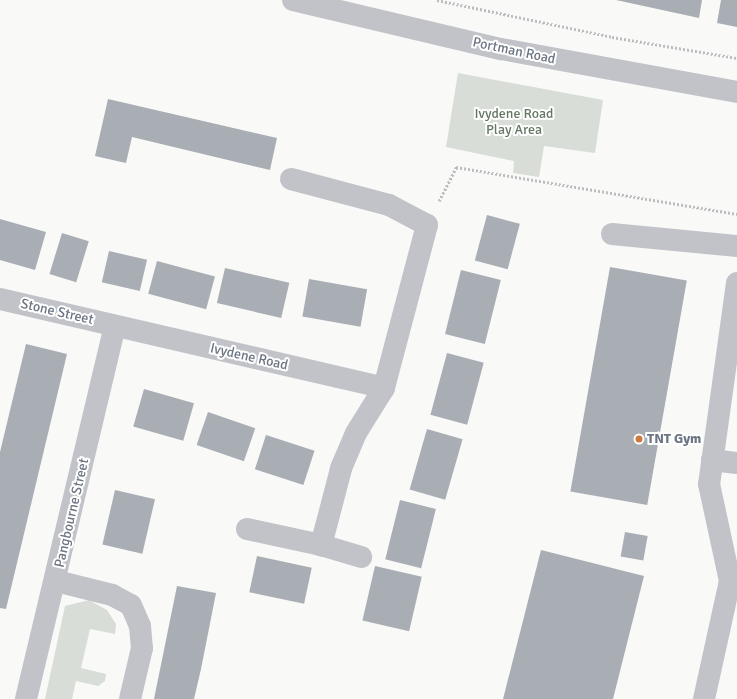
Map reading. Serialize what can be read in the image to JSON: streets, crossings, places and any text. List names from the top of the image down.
{
  "streets": {
    "street": [
      "Portman Road",
      "Stone Street",
      "Ivydene Road",
      "Pangbourne Street"
    ]
  },
  "crossings": [
    ["Stone Street", "Ivydene Road"],
    ["Stone Street", "Pangbourne Street"],
    ["Ivydene Road", "Pangbourne Street"]
  ],
  "parks": ["Ivydene Road Play Area"],
  "places": ["TNT Gym"]
}
